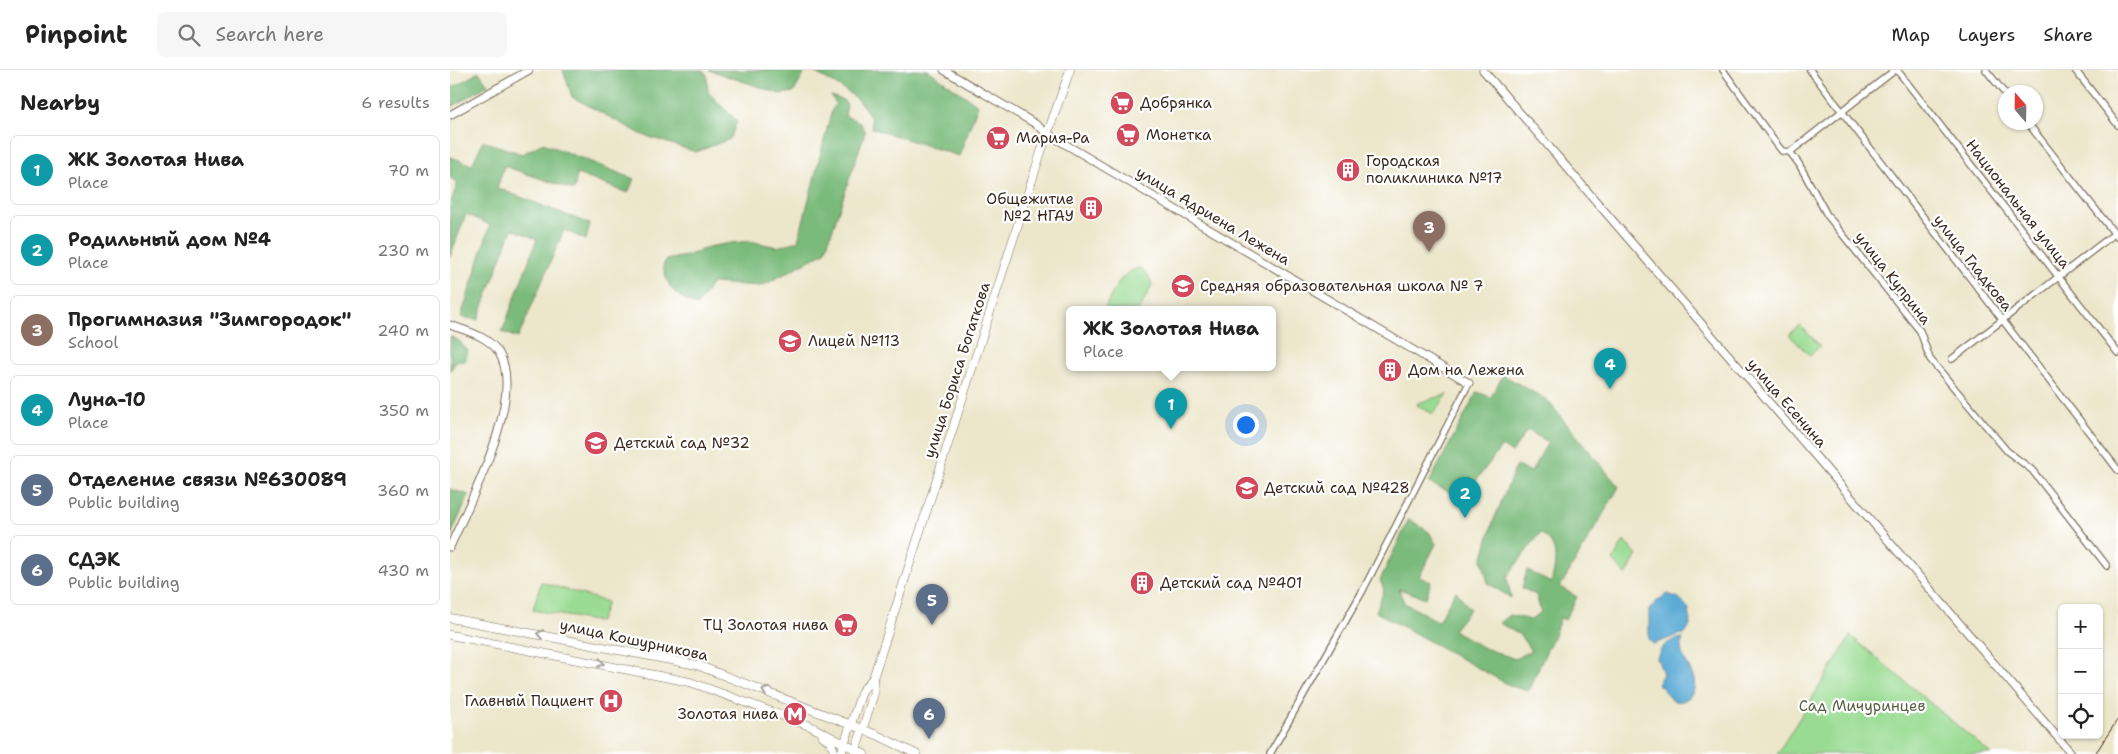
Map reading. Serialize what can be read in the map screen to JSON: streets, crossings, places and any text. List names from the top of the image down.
{
  "streets": {
    "main road": ["улица Бориса Богаткова", "улица Кошурникова"],
    "street": [
      "Национальная улица",
      "улица Адриена Лежена",
      "улица Гладкова",
      "улица Куприна",
      "улица Есенина"
    ]
  },
  "crossings": [
    ["улица Адриена Лежена", "улица Бориса Богаткова"],
    ["улица Бориса Богаткова", "улица Кошурникова"]
  ],
  "parks": ["Сад Мичуринцев"],
  "places": {
    "supermarket": [
      "Добрянка",
      "Монетка",
      "Мария-Ра",
      "ТЦ Золотая нива"
    ],
    "building": [
      "Городская поликлиника №17",
      "Общежитие №2 НГАУ",
      "Дом на Лежена",
      "Детский сад №401"
    ],
    "school or university": [
      "Средняя образовательная школа № 7",
      "Лицей №113",
      "Детский сад №32",
      "Детский сад №428"
    ],
    "hospital": ["Главный Пациент"],
    "metro station": ["Золотая нива"]
  },
  "north": "top",
  "page": {
    "header": "Pinpoint",
    "search": "Search here",
    "nav": ["Map", "Layers", "Share"],
    "heading": ["Nearby", "6 results"],
    "list": [
      {
        "mark": "1",
        "name": "ЖК Золотая Нива",
        "note": "Place",
        "value": "70 m"
      },
      {
        "mark": "2",
        "name": "Родильный дом №4",
        "note": "Place",
        "value": "230 m"
      },
      {
        "mark": "3",
        "name": "Прогимназия \"Зимгородок\"",
        "note": "School",
        "value": "240 m"
      },
      {
        "mark": "4",
        "name": "Луна-10",
        "note": "Place",
        "value": "350 m"
      },
      {
        "mark": "5",
        "name": "Отделение связи №630089",
        "note": "Public building",
        "value": "360 m"
      },
      {
        "mark": "6",
        "name": "СДЭК",
        "note": "Public building",
        "value": "430 m"
      }
    ],
    "pins": [
      "3",
      "4",
      "1",
      "2",
      "5",
      "6"
    ],
    "popup": ["ЖК Золотая Нива", "Place"],
    "map_buttons": ["+", "−"]
  }
}
